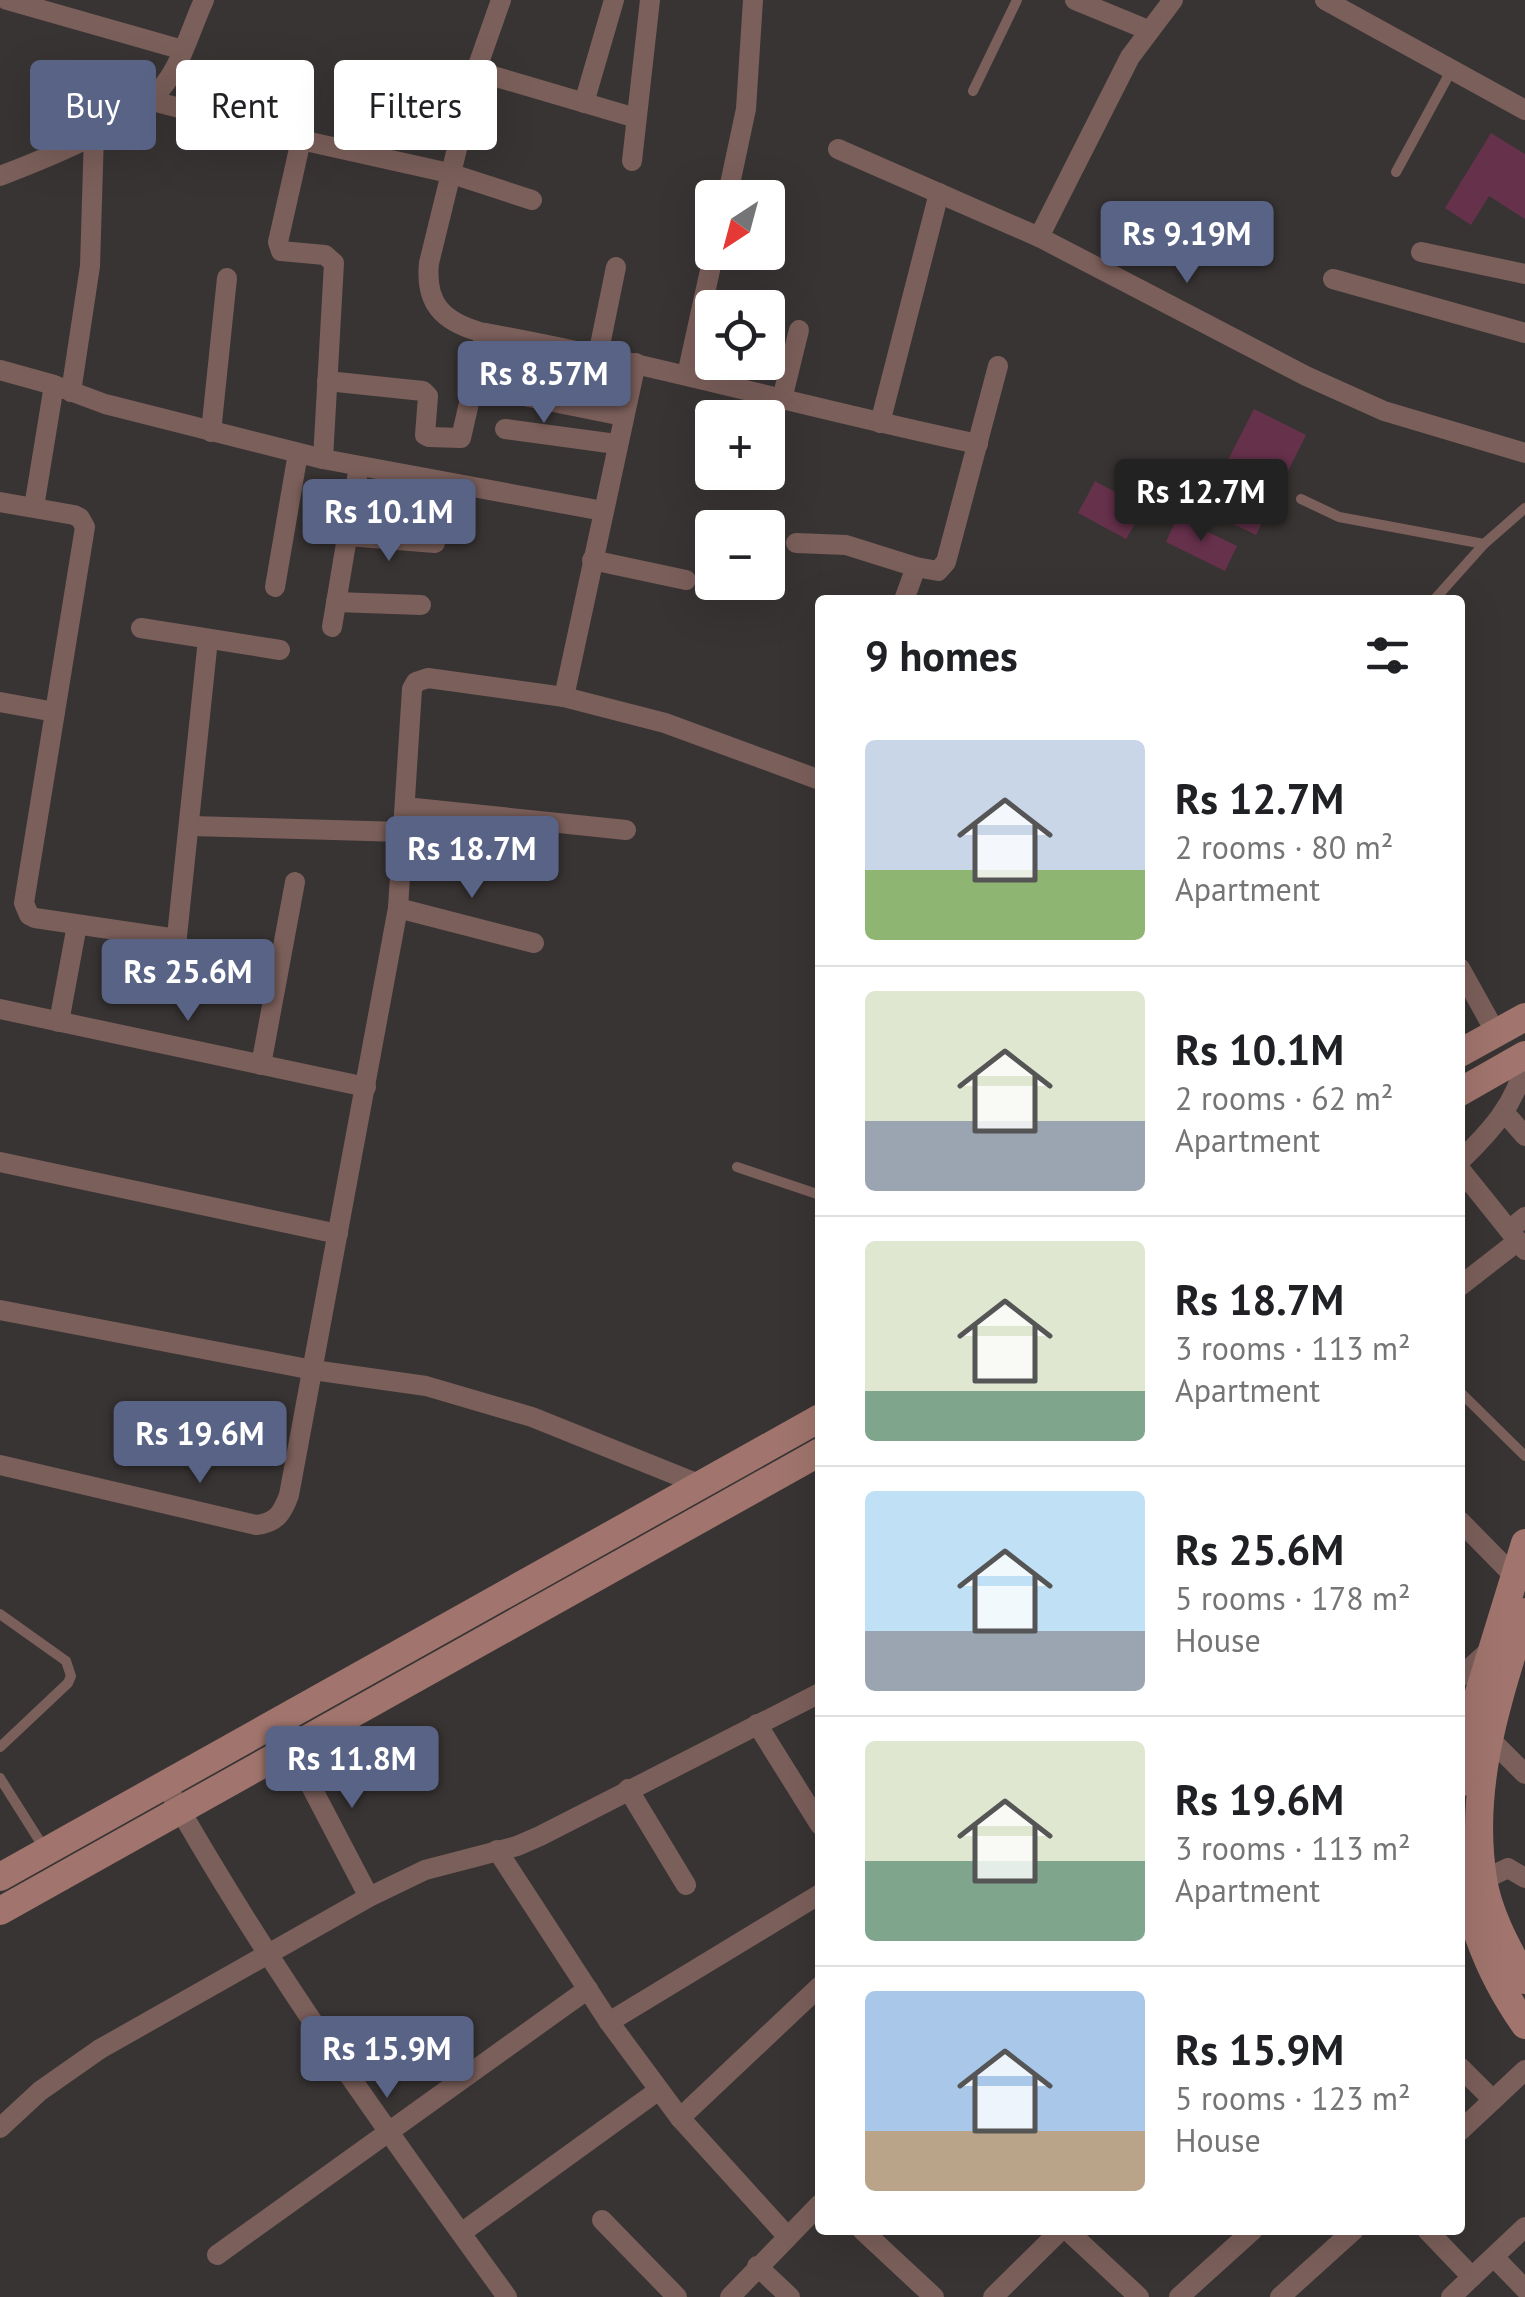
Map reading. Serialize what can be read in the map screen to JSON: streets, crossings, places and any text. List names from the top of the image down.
{
  "north": "bottom left",
  "page": {
    "chip": ["Buy", "Rent", "Filters"],
    "map_buttons": ["+", "−"],
    "price": [
      "Rs 9.19M",
      "Rs 8.57M",
      "Rs 12.7M",
      "Rs 10.1M",
      "Rs 18.7M",
      "Rs 25.6M",
      "Rs 19.6M",
      "Rs 11.8M",
      "Rs 15.9M"
    ],
    "heading": "9 homes",
    "list": [
      {
        "name": "Rs 12.7M",
        "note": "2 rooms · 80 m² · Apartment"
      },
      {
        "name": "Rs 10.1M",
        "note": "2 rooms · 62 m² · Apartment"
      },
      {
        "name": "Rs 18.7M",
        "note": "3 rooms · 113 m² · Apartment"
      },
      {
        "name": "Rs 25.6M",
        "note": "5 rooms · 178 m² · House"
      },
      {
        "name": "Rs 19.6M",
        "note": "3 rooms · 113 m² · Apartment"
      },
      {
        "name": "Rs 15.9M",
        "note": "5 rooms · 123 m² · House"
      }
    ]
  }
}
